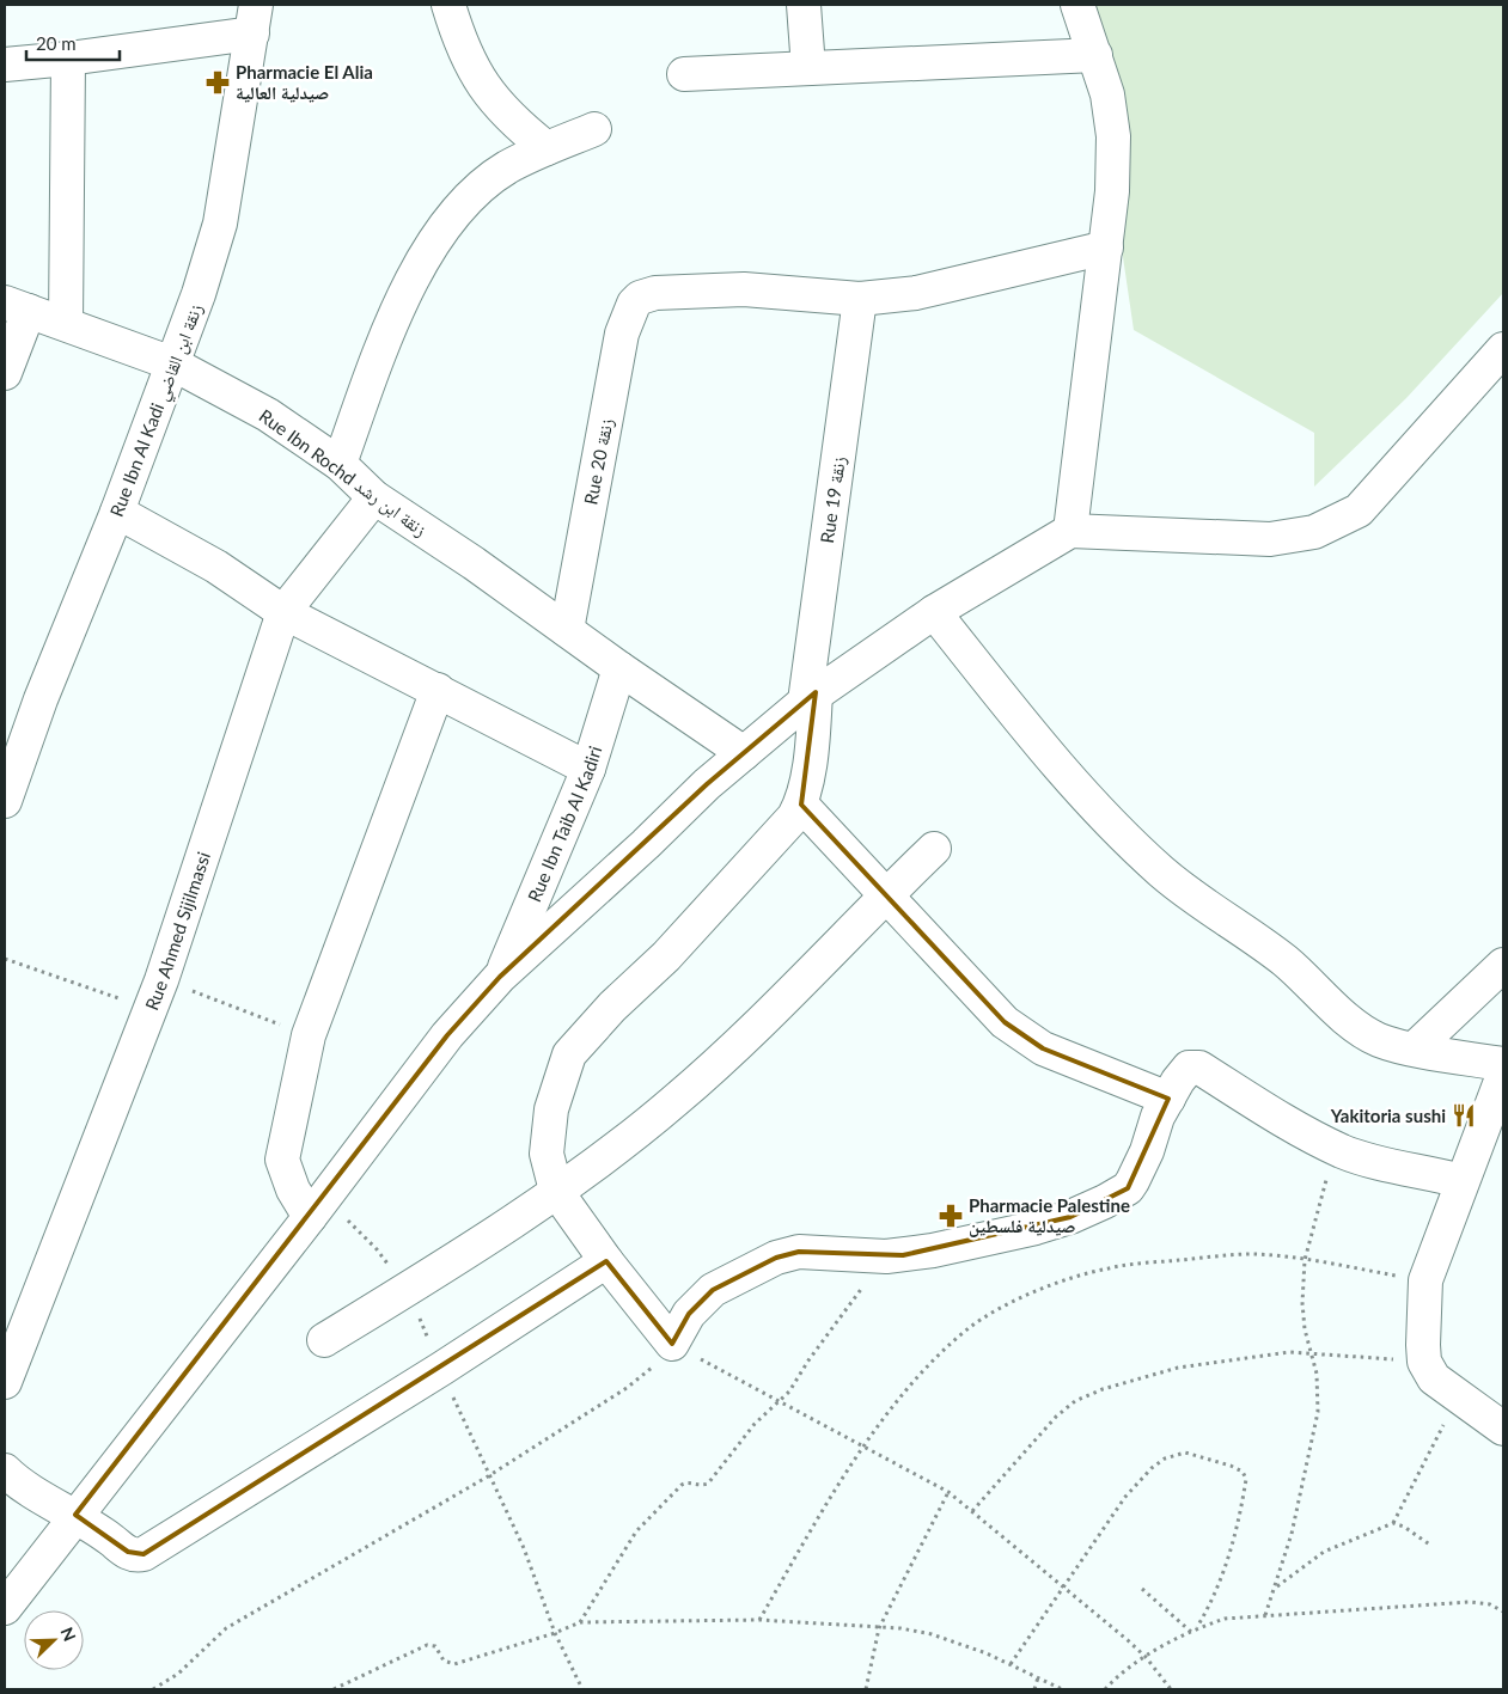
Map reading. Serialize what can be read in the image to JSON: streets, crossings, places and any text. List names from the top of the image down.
{
  "streets": {
    "street": [
      "Rue Ibn Al Kadi زنقة ابن القاضي",
      "Rue 20 زنقة",
      "Rue Ibn Rochd زنقة ابن رشد",
      "Rue 19 زنقة",
      "Rue Ibn Taib Al Kadiri",
      "Rue Ahmed Sijilmassi"
    ]
  },
  "crossings": [
    ["Rue Ibn Al Kadi زنقة ابن القاضي", "Rue Ibn Rochd زنقة ابن رشد"],
    ["Rue 20 زنقة", "Rue Ibn Rochd زنقة ابن رشد"],
    ["Rue 20 زنقة", "Rue 19 زنقة"],
    ["Rue Ibn Rochd زنقة ابن رشد", "Rue Ibn Taib Al Kadiri"],
    ["Rue Ibn Rochd زنقة ابن رشد", "Rue Ahmed Sijilmassi"]
  ],
  "places": {
    "pharmacy": ["Pharmacie El Alia صيدلية العالية", "Pharmacie Palestine صيدلية فلسطين"],
    "restaurant": ["Yakitoria sushi"]
  },
  "scale_bar": "20 m",
  "north": "top right"
}
